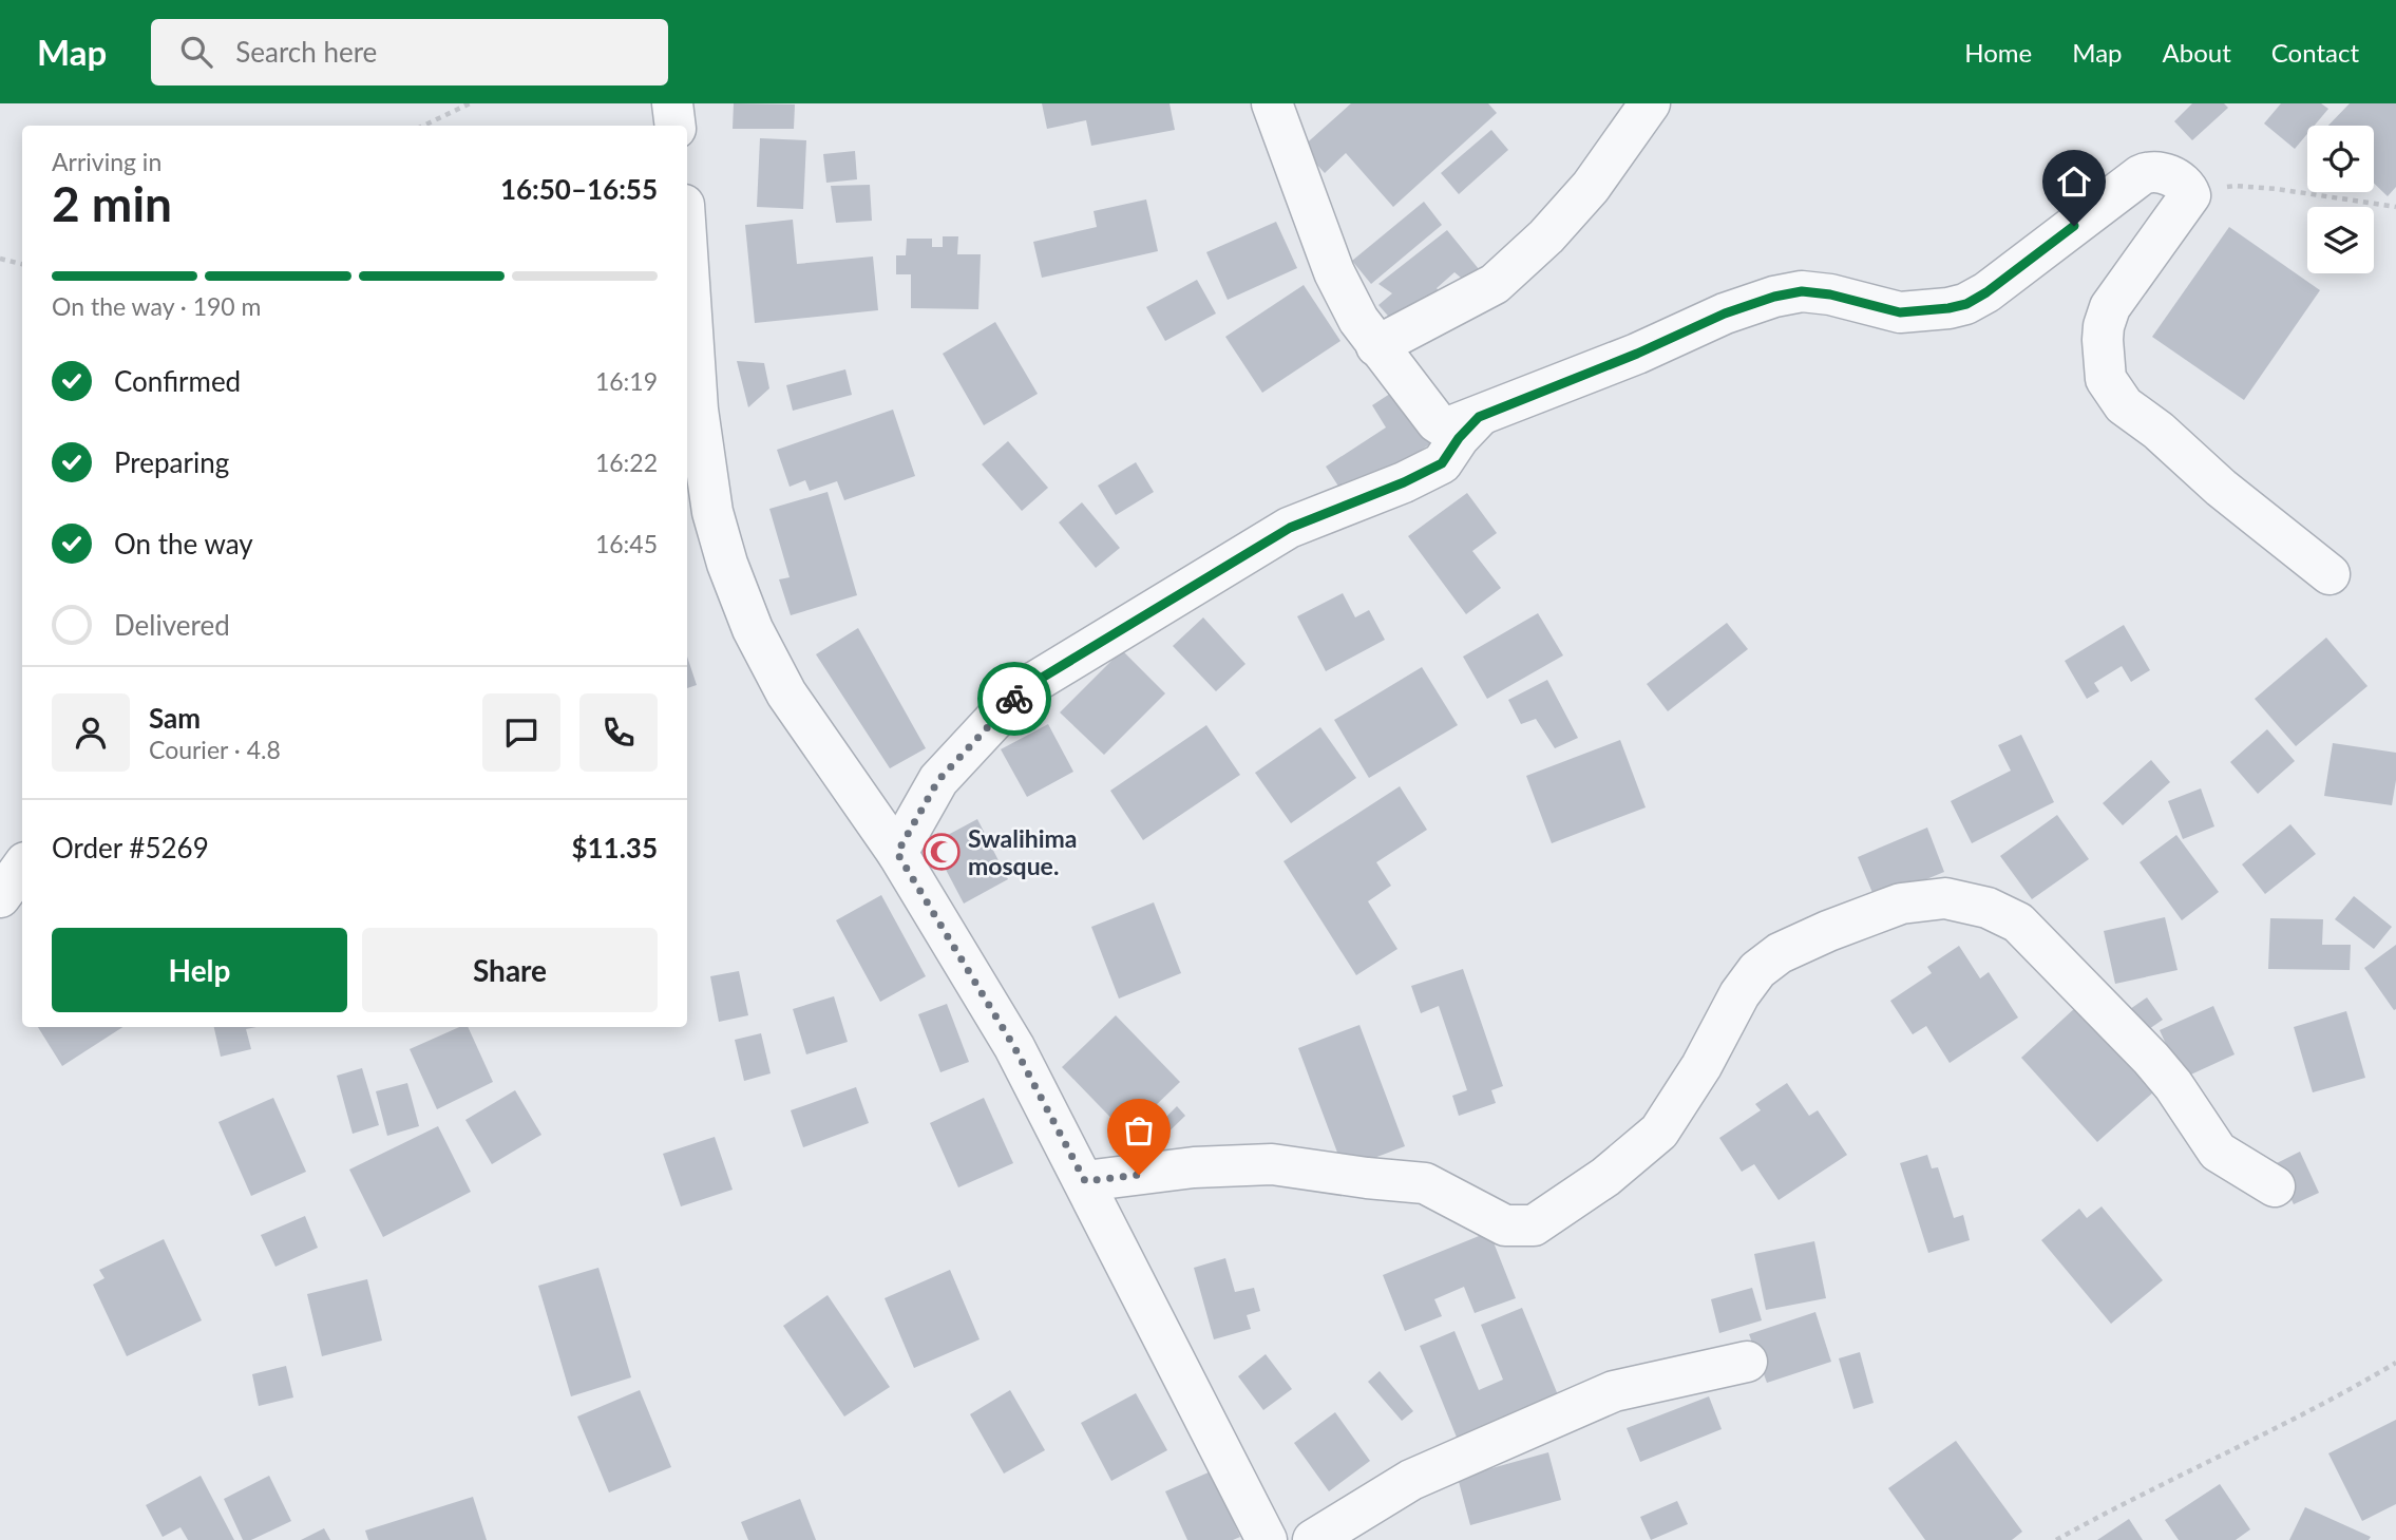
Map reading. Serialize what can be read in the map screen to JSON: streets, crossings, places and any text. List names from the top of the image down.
{
  "places": {
    "mosque": ["Swalihima mosque."]
  },
  "page": {
    "header": "Map",
    "search": "Search here",
    "nav": [
      "Home",
      "Map",
      "About",
      "Contact"
    ],
    "heading": ["2 min", "Arriving in", "16:50–16:55"],
    "panel": [
      "Sam",
      "Courier · 4.8",
      "Order #5269",
      "$11.35"
    ],
    "bar": "On the way · 190 m",
    "list": [
      ["Confirmed", "16:19"],
      ["Preparing", "16:22"],
      ["On the way", "16:45"],
      "Delivered"
    ],
    "buttons": ["Help", "Share"]
  }
}
